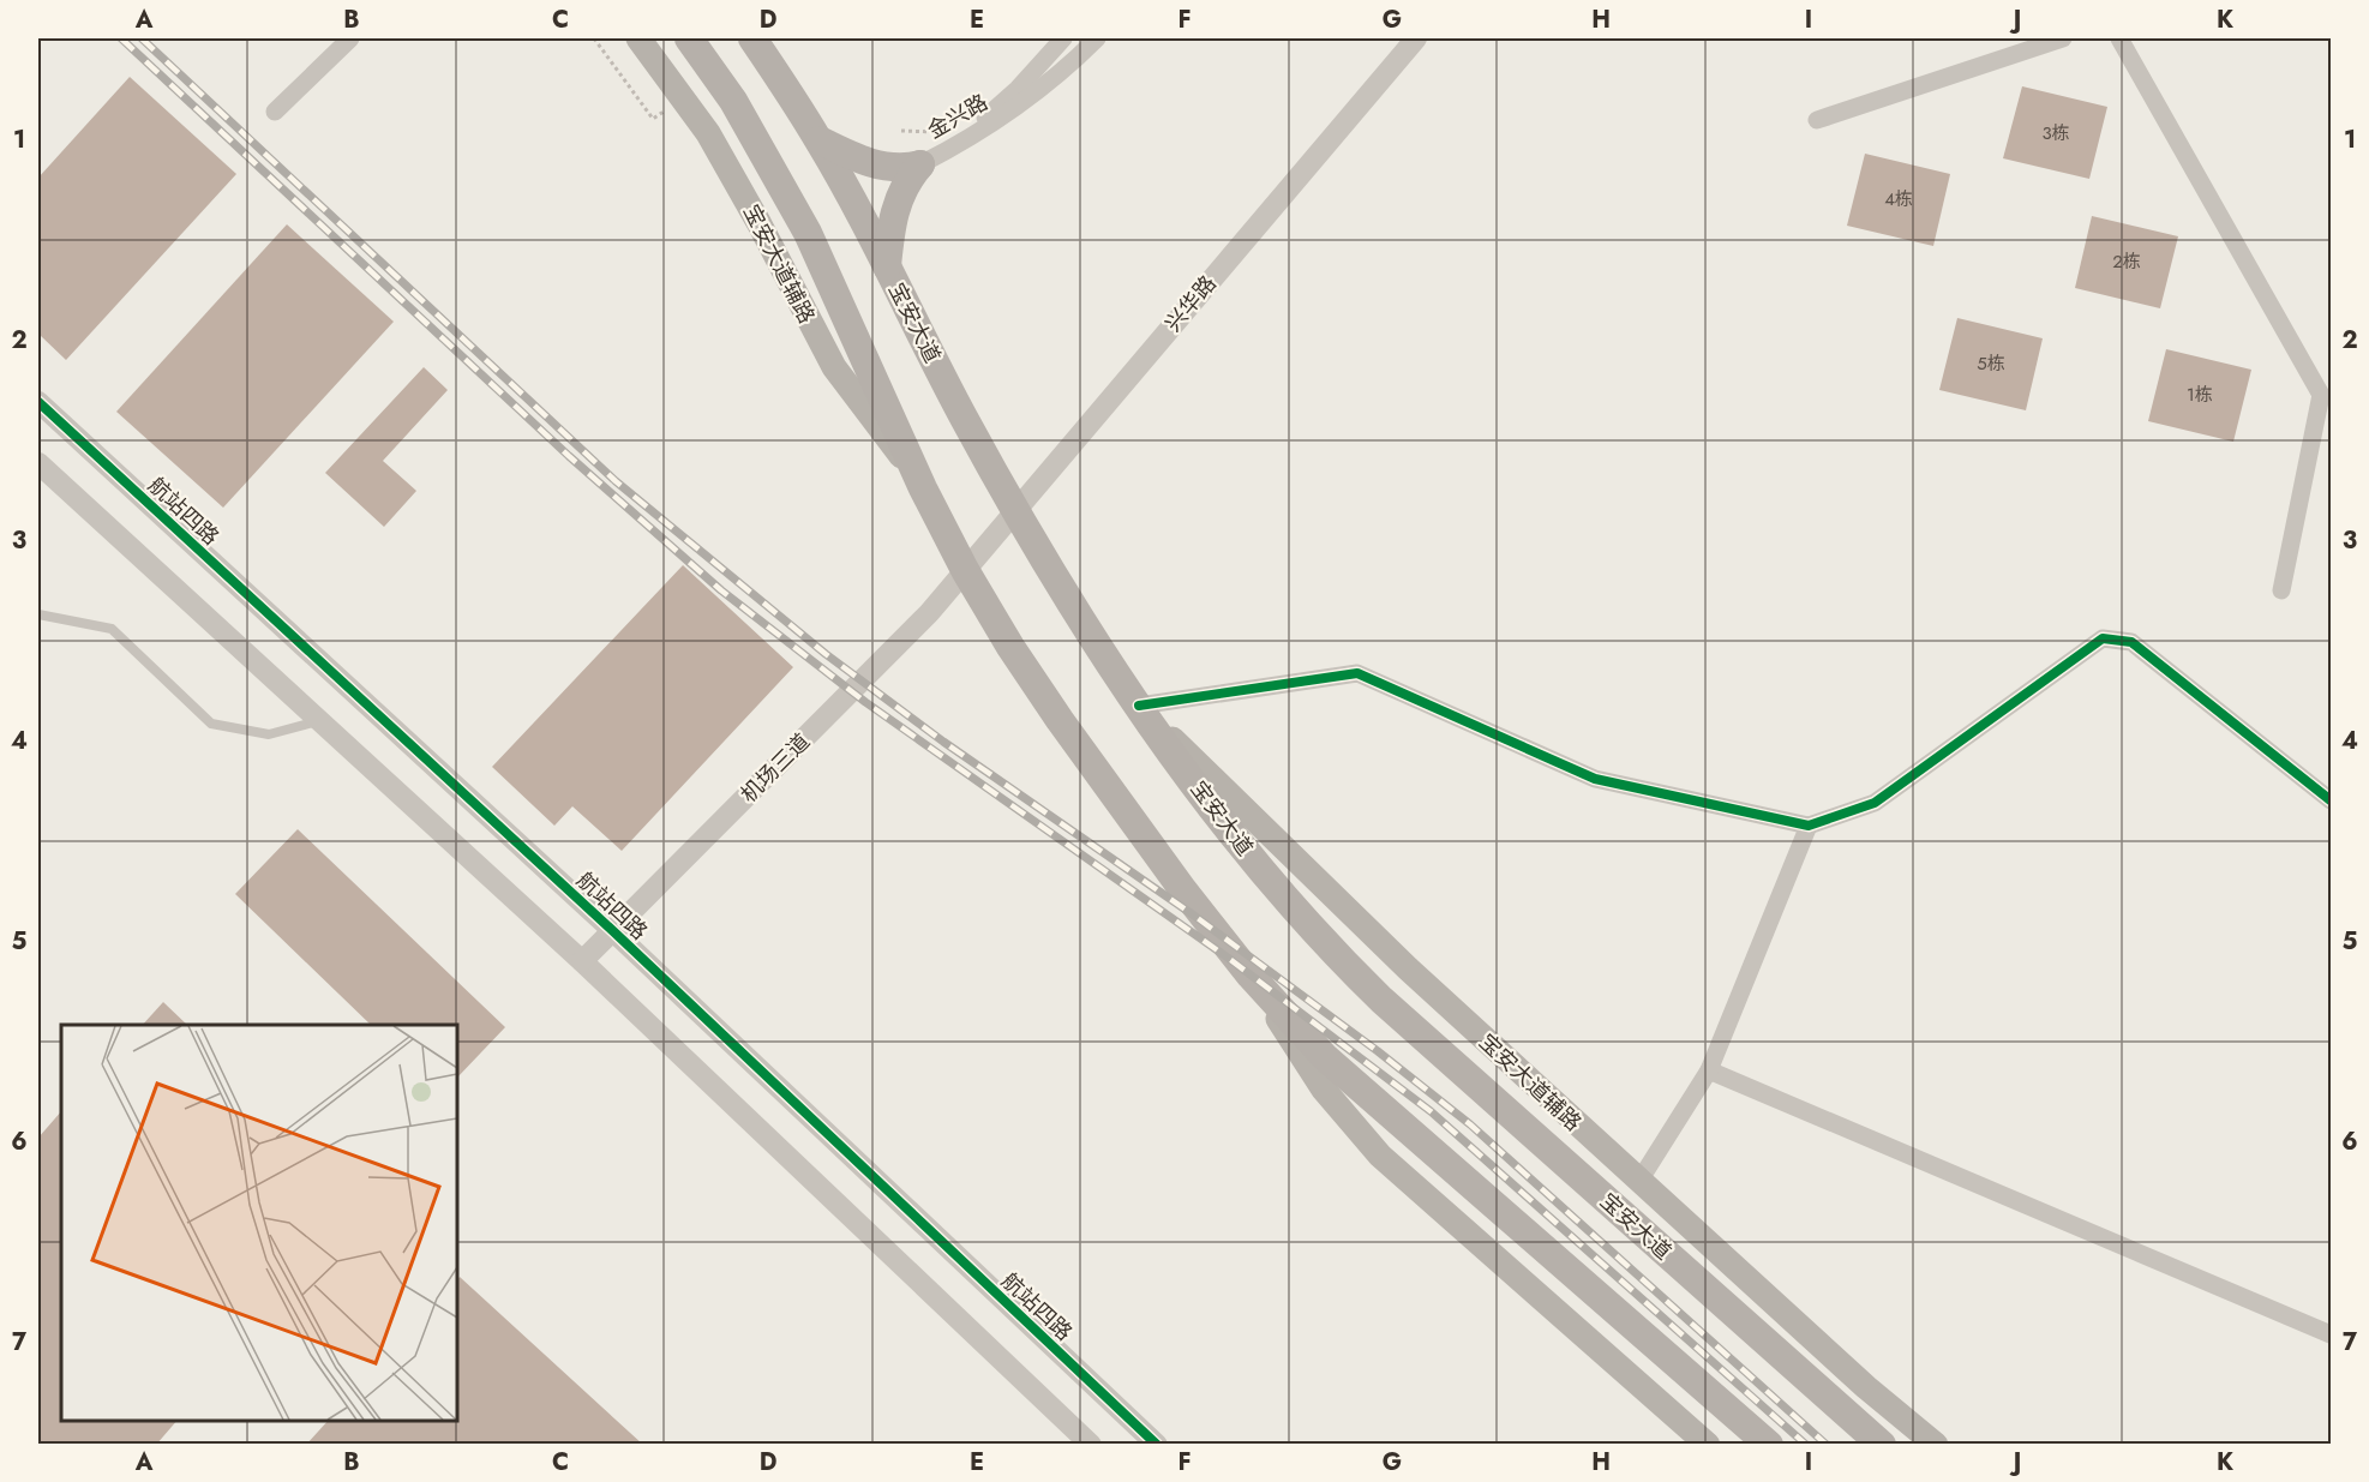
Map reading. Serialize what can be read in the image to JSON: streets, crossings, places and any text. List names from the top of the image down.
{
  "streets": {
    "main road": ["宝安大道辅路", "宝安大道"],
    "street": [
      "金兴路",
      "兴华路",
      "航站四路",
      "机场三道"
    ]
  },
  "crossings": [
    ["宝安大道辅路", "宝安大道"],
    ["兴华路", "宝安大道"],
    ["兴华路", "机场三道"],
    ["航站四路", "机场三道"]
  ],
  "house_numbers": [
    "3栋",
    "4栋",
    "2栋",
    "5栋",
    "1栋"
  ],
  "grid": {
    "columns": [
      "A",
      "B",
      "C",
      "D",
      "E",
      "F",
      "G",
      "H",
      "I",
      "J",
      "K"
    ],
    "rows": [
      "1",
      "2",
      "3",
      "4",
      "5",
      "6",
      "7"
    ]
  }
}
